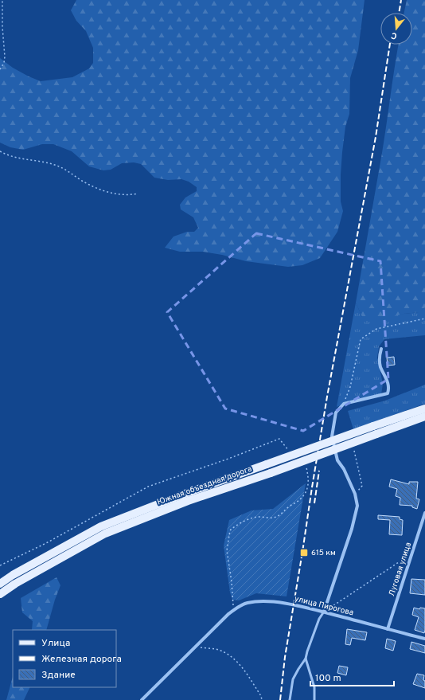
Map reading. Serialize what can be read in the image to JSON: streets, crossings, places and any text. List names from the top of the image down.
{
  "streets": {
    "main road": ["Южная объездная дорога"],
    "street": ["Луговая улица", "улица Пирогова"]
  },
  "crossings": [
    ["Луговая улица", "улица Пирогова"]
  ],
  "places": {
    "transit": ["615 км"]
  },
  "legend": ["Улица", "Железная дорога", "Здание"],
  "scale_bar": "100 m",
  "north": "bottom"
}
